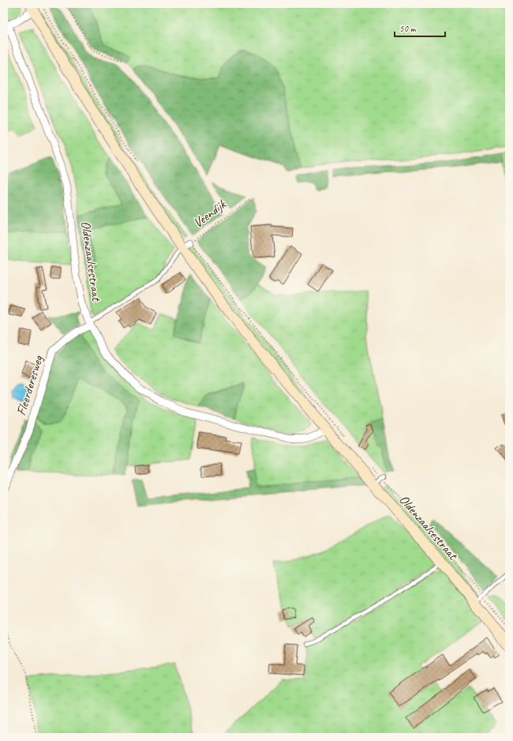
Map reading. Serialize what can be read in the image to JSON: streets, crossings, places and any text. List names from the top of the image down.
{
  "streets": {
    "main road": ["Oldenzaalsestraat"],
    "street": ["Fleerderesweg"],
    "path": ["Veendijk"]
  },
  "crossings": [
    ["Veendijk", "Oldenzaalsestraat"],
    ["Oldenzaalsestraat", "Fleerderesweg"]
  ],
  "scale_bar": "50 m"
}
